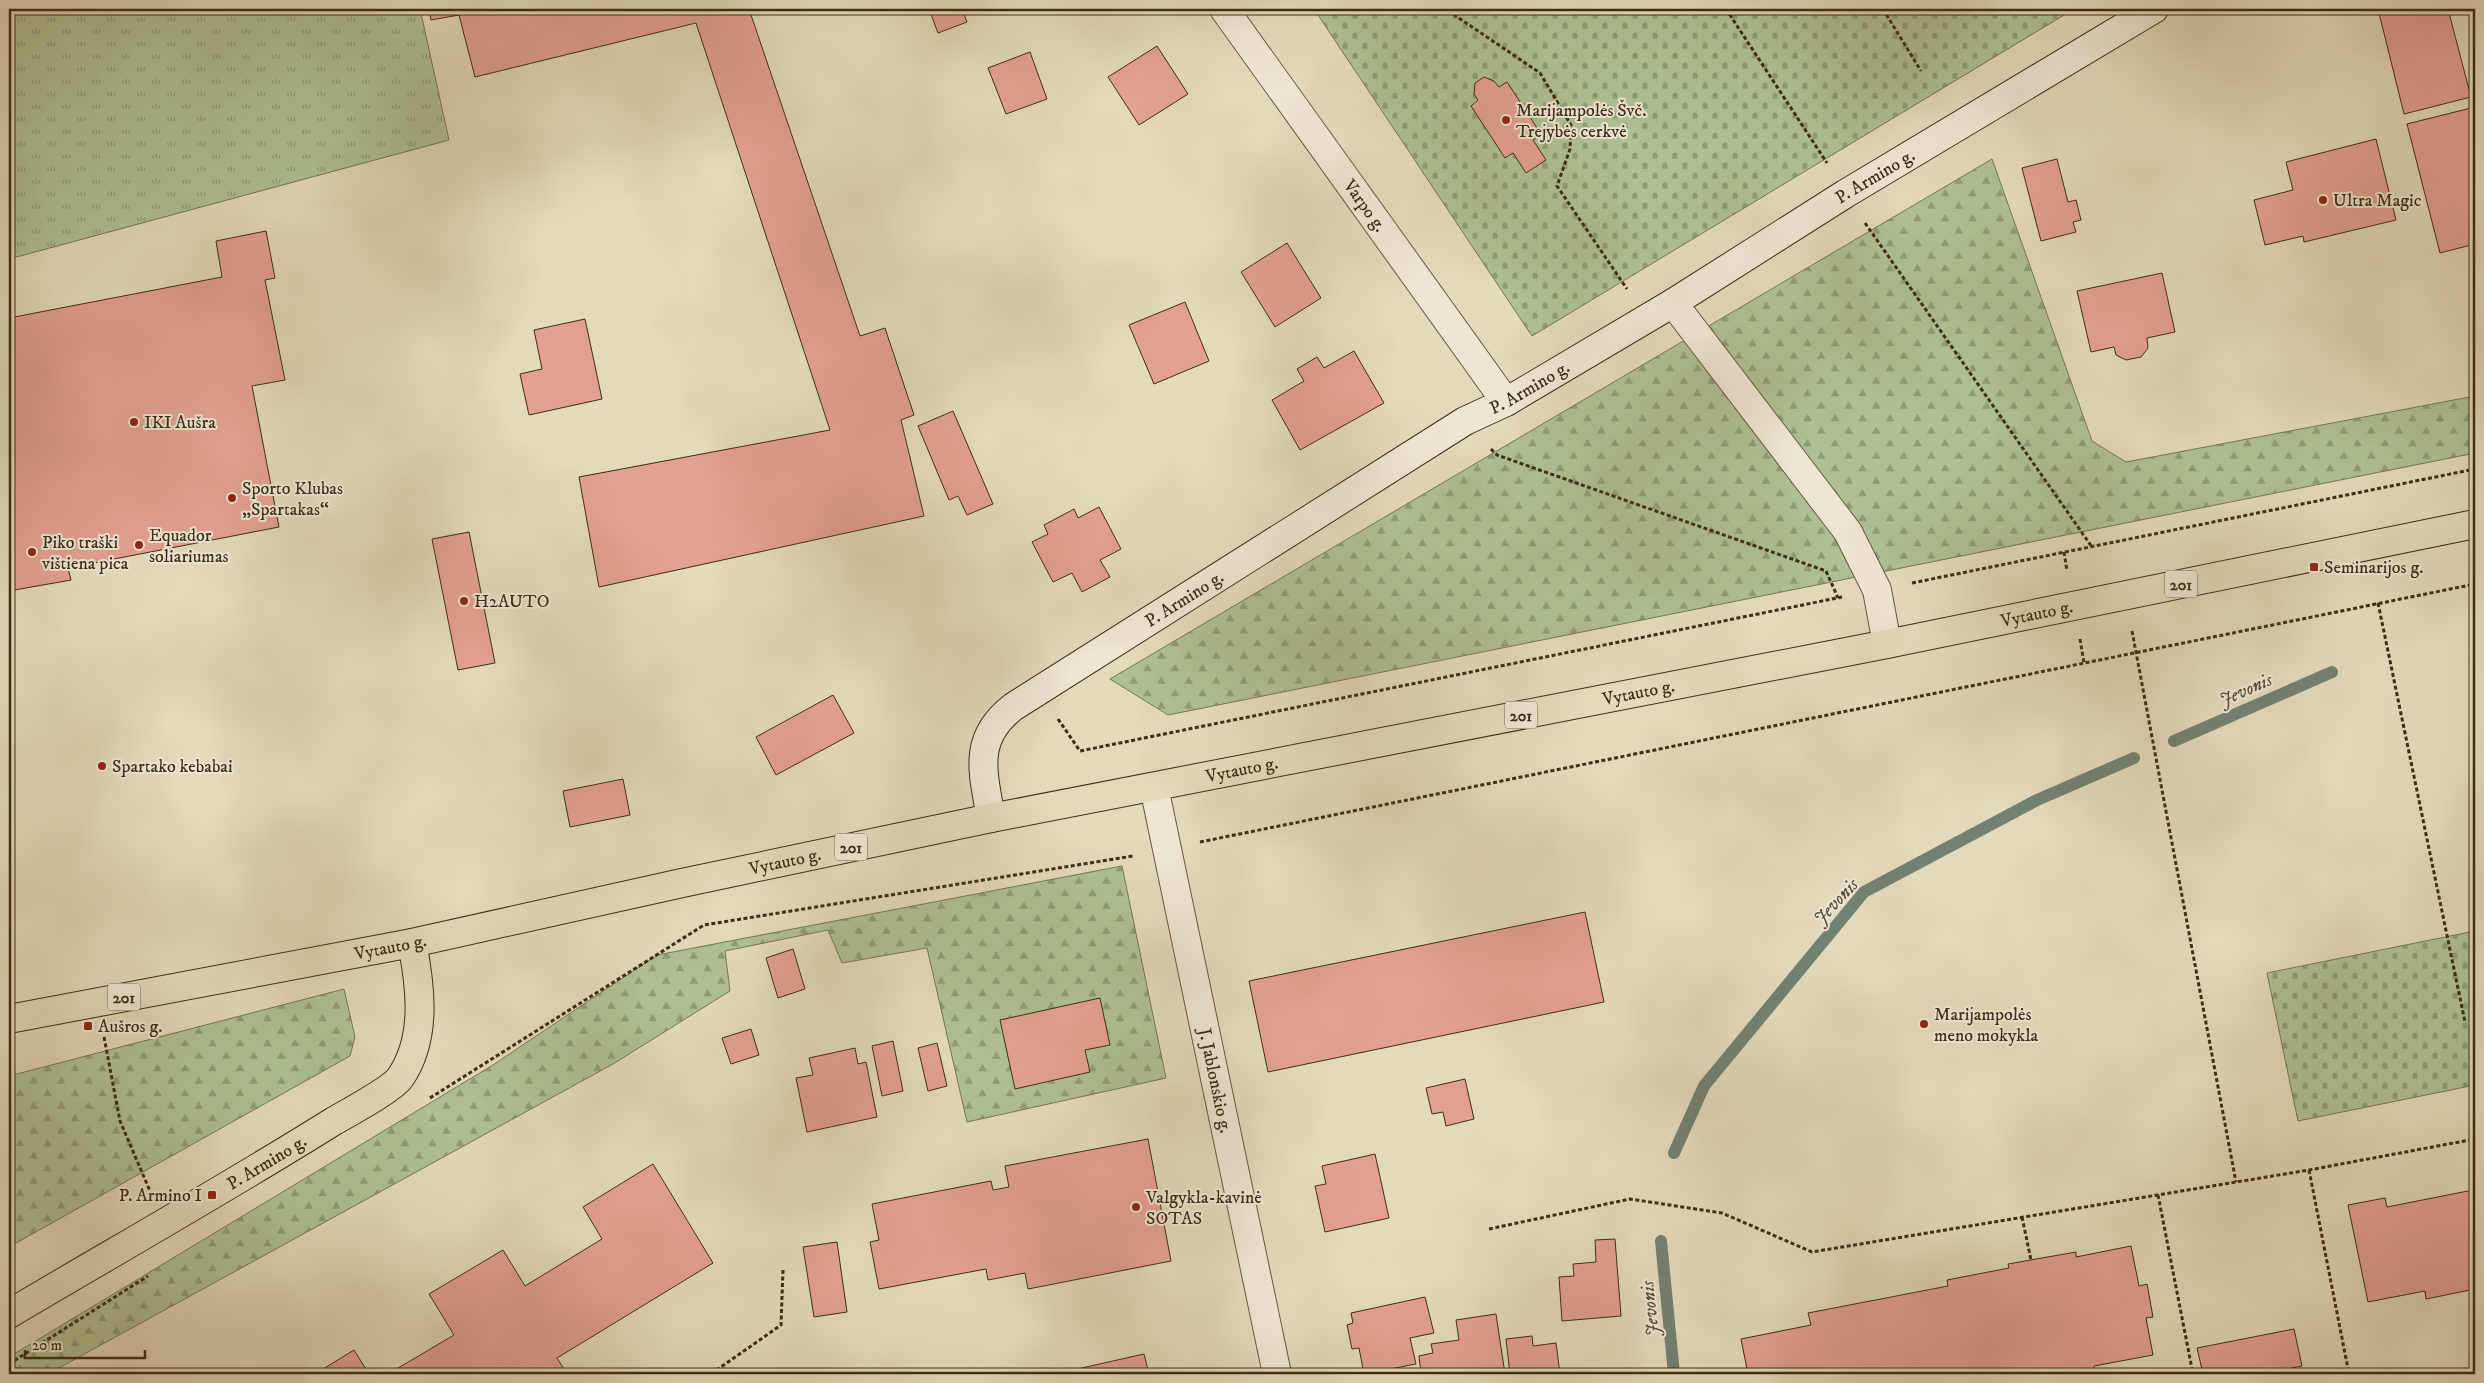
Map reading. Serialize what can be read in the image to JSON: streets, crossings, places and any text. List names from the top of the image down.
{
  "streets": {
    "main road": ["P. Armino g.", "201", "Vytauto g."],
    "street": ["Varpo g.", "J. Jablonskio g."]
  },
  "crossings": [
    ["P. Armino g.", "Varpo g."],
    ["P. Armino g.", "Vytauto g."],
    ["Vytauto g.", "J. Jablonskio g."]
  ],
  "water": ["Jevonis"],
  "places": {
    "other": [
      "Marijampolės Švč. Trejybės cerkvė",
      "Ultra Magic",
      "IKI Aušra",
      "Sporto Klubas „Spartakas“",
      "Equador soliariumas",
      "Piko traški vištiena pica",
      "H2AUTO",
      "Spartako kebabai",
      "Marijampolės meno mokykla",
      "Valgykla-kavinė SOTAS"
    ],
    "transit": ["Seminarijos g.", "Aušros g.", "P. Armino I"]
  },
  "scale_bar": "20 m"
}
